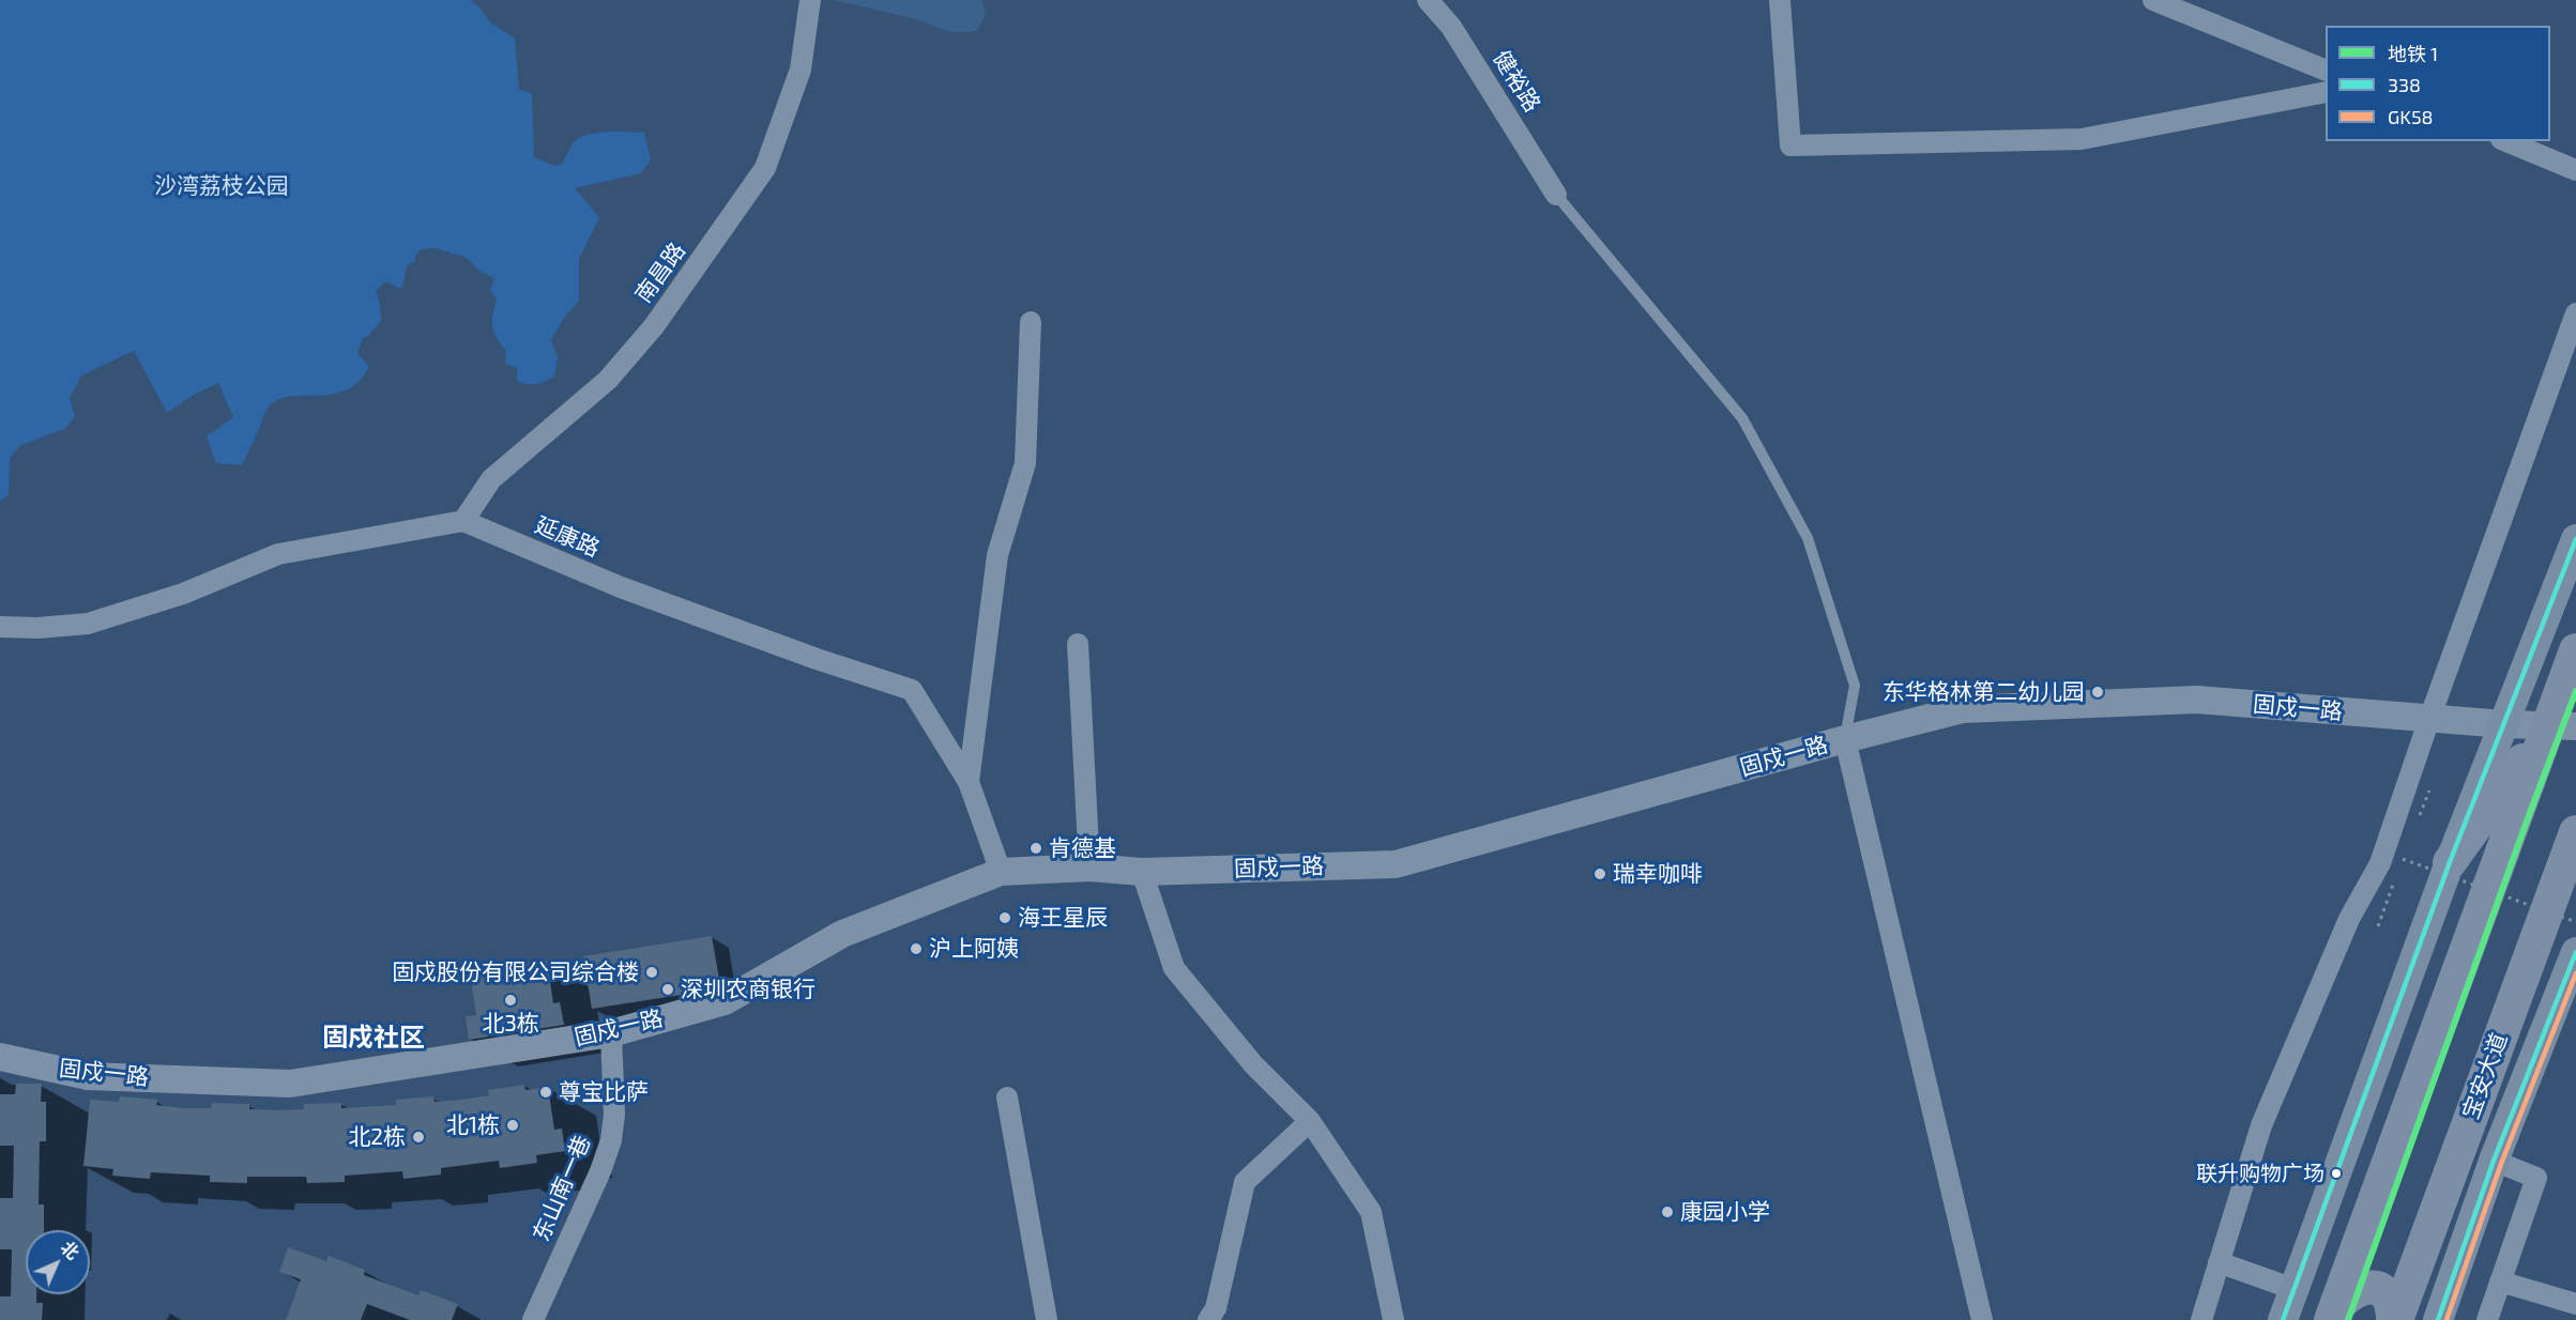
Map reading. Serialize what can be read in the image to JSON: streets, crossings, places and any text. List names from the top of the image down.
{
  "streets": {
    "main road": ["宝安大道"],
    "street": [
      "健裕路",
      "南昌路",
      "延康路",
      "固戍一路",
      "东山南一巷"
    ]
  },
  "crossings": [
    ["南昌路", "延康路"],
    ["延康路", "固戍一路"],
    ["固戍一路", "东山南一巷"]
  ],
  "districts": ["固戍社区"],
  "parks": ["沙湾荔枝公园"],
  "places": [
    "东华格林第二幼儿园",
    "肯德基",
    "瑞幸咖啡",
    "海王星辰",
    "沪上阿姨",
    "固戍股份有限公司综合楼",
    "深圳农商银行",
    "北3栋",
    "尊宝比萨",
    "北1栋",
    "北2栋",
    "联升购物广场",
    "康园小学"
  ],
  "lines": ["transit line 338", "metro line 1", "transit line GK58"],
  "legend": ["地铁 1", "338", "GK58"],
  "north": "top right"
}
